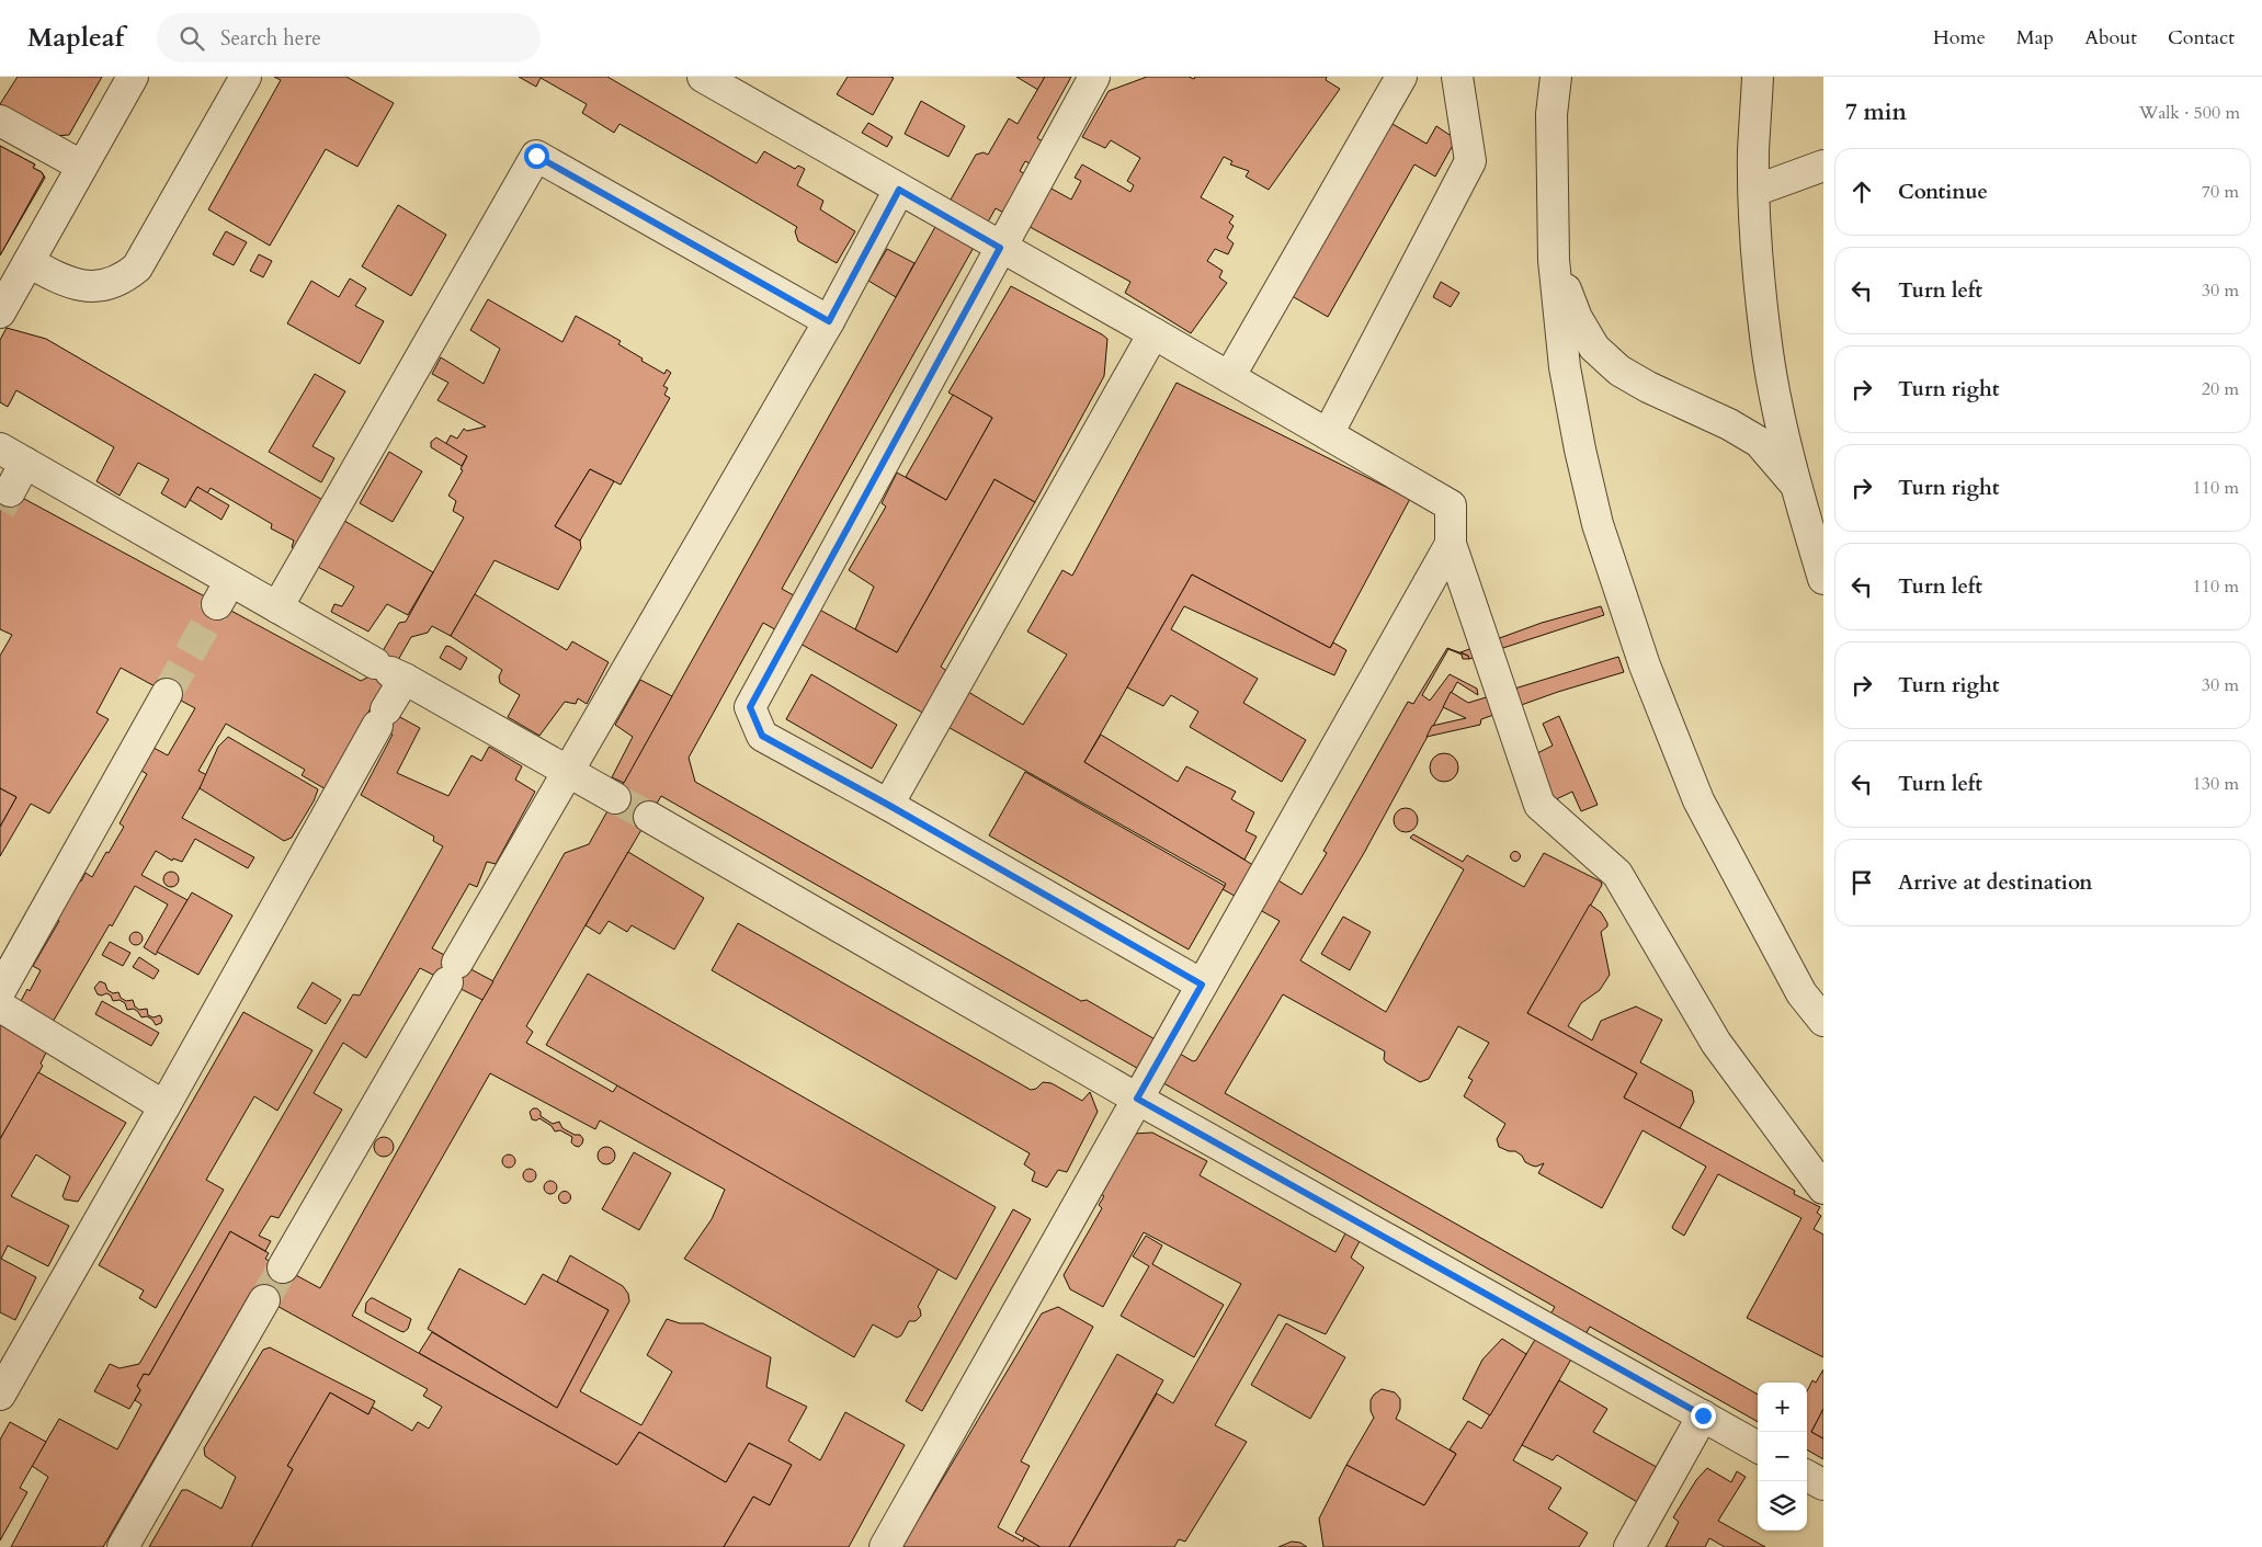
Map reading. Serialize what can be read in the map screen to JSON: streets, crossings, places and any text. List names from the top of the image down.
{
  "page": {
    "header": "Mapleaf",
    "search": "Search here",
    "nav": [
      "Home",
      "Map",
      "About",
      "Contact"
    ],
    "heading": ["7 min", "Walk · 500 m"],
    "list": [
      ["Continue", "70 m"],
      ["Turn left", "30 m"],
      ["Turn right", "20 m"],
      ["Turn right", "110 m"],
      ["Turn left", "110 m"],
      ["Turn right", "30 m"],
      ["Turn left", "130 m"],
      "Arrive at destination"
    ],
    "map_buttons": ["+", "−"]
  }
}
